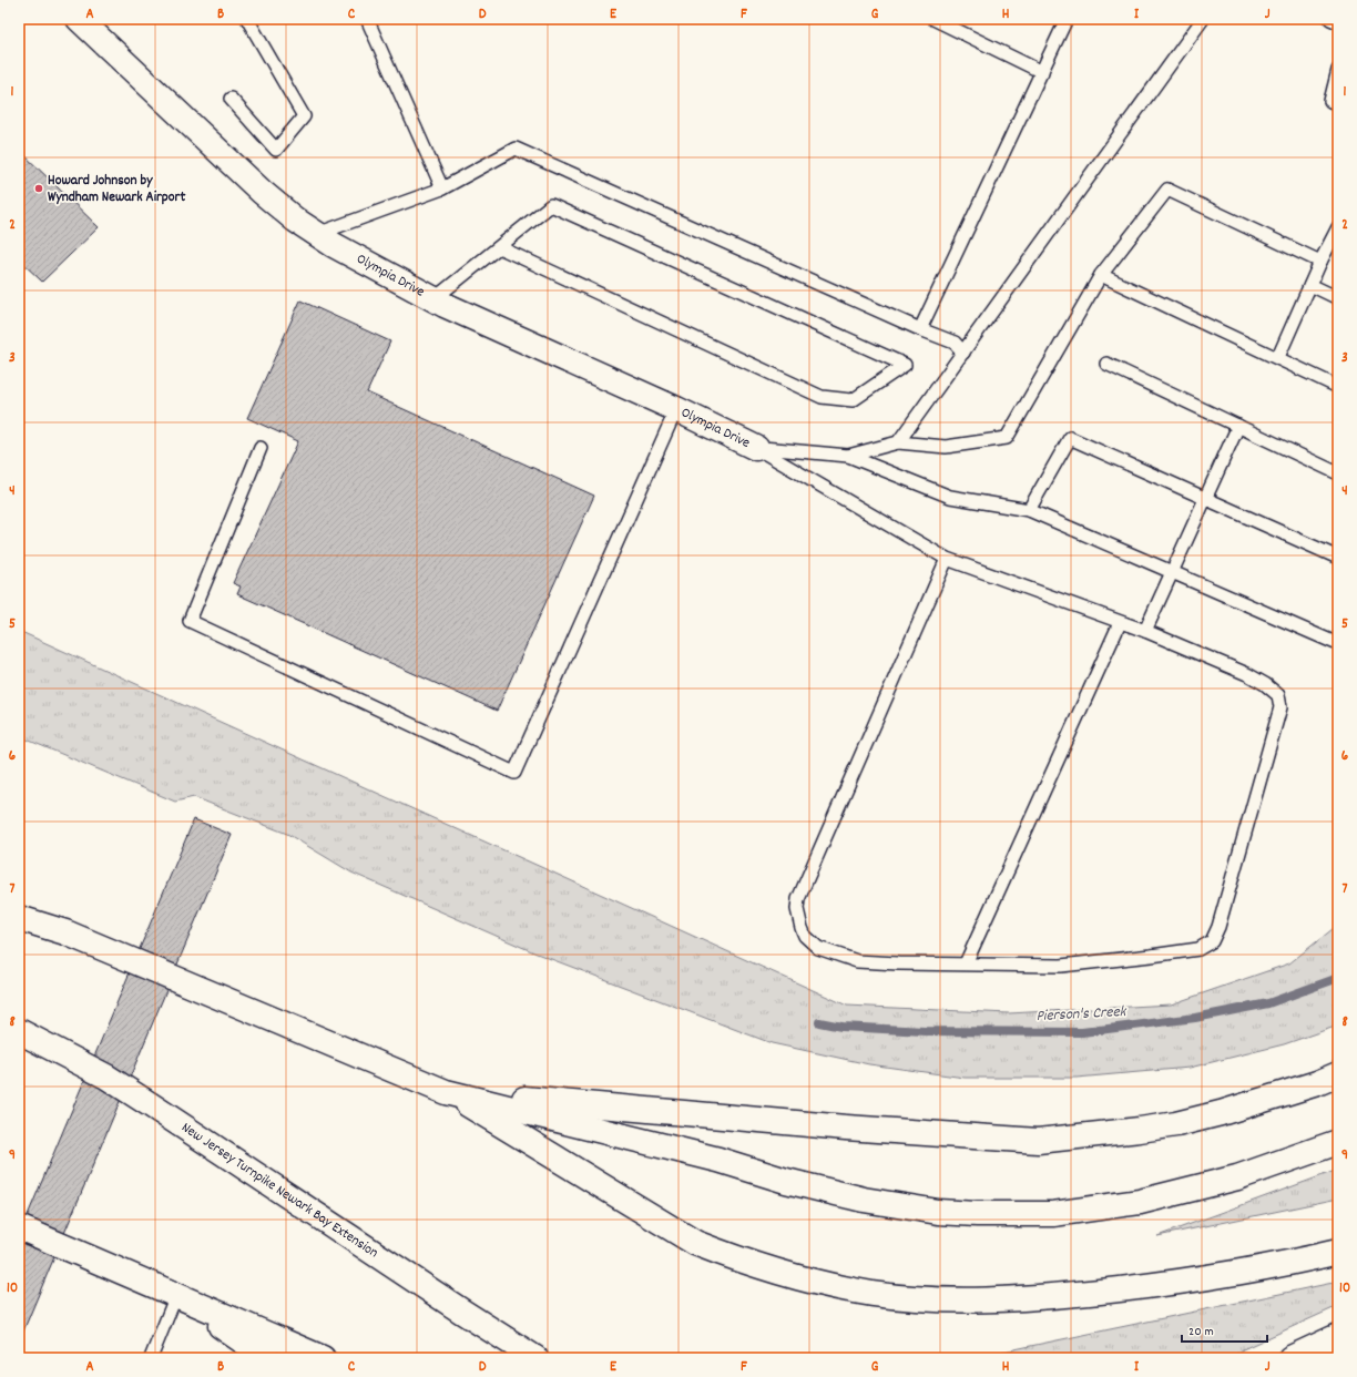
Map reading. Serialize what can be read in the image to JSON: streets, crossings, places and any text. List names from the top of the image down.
{
  "streets": {
    "main road": ["Olympia Drive", "New Jersey Turnpike Newark Bay Extension"]
  },
  "water": ["Pierson's Creek"],
  "places": ["Howard Johnson by Wyndham Newark Airport"],
  "scale_bar": "20 m",
  "grid": {
    "columns": [
      "A",
      "B",
      "C",
      "D",
      "E",
      "F",
      "G",
      "H",
      "I",
      "J"
    ],
    "rows": [
      "1",
      "2",
      "3",
      "4",
      "5",
      "6",
      "7",
      "8",
      "9",
      "10"
    ]
  }
}
